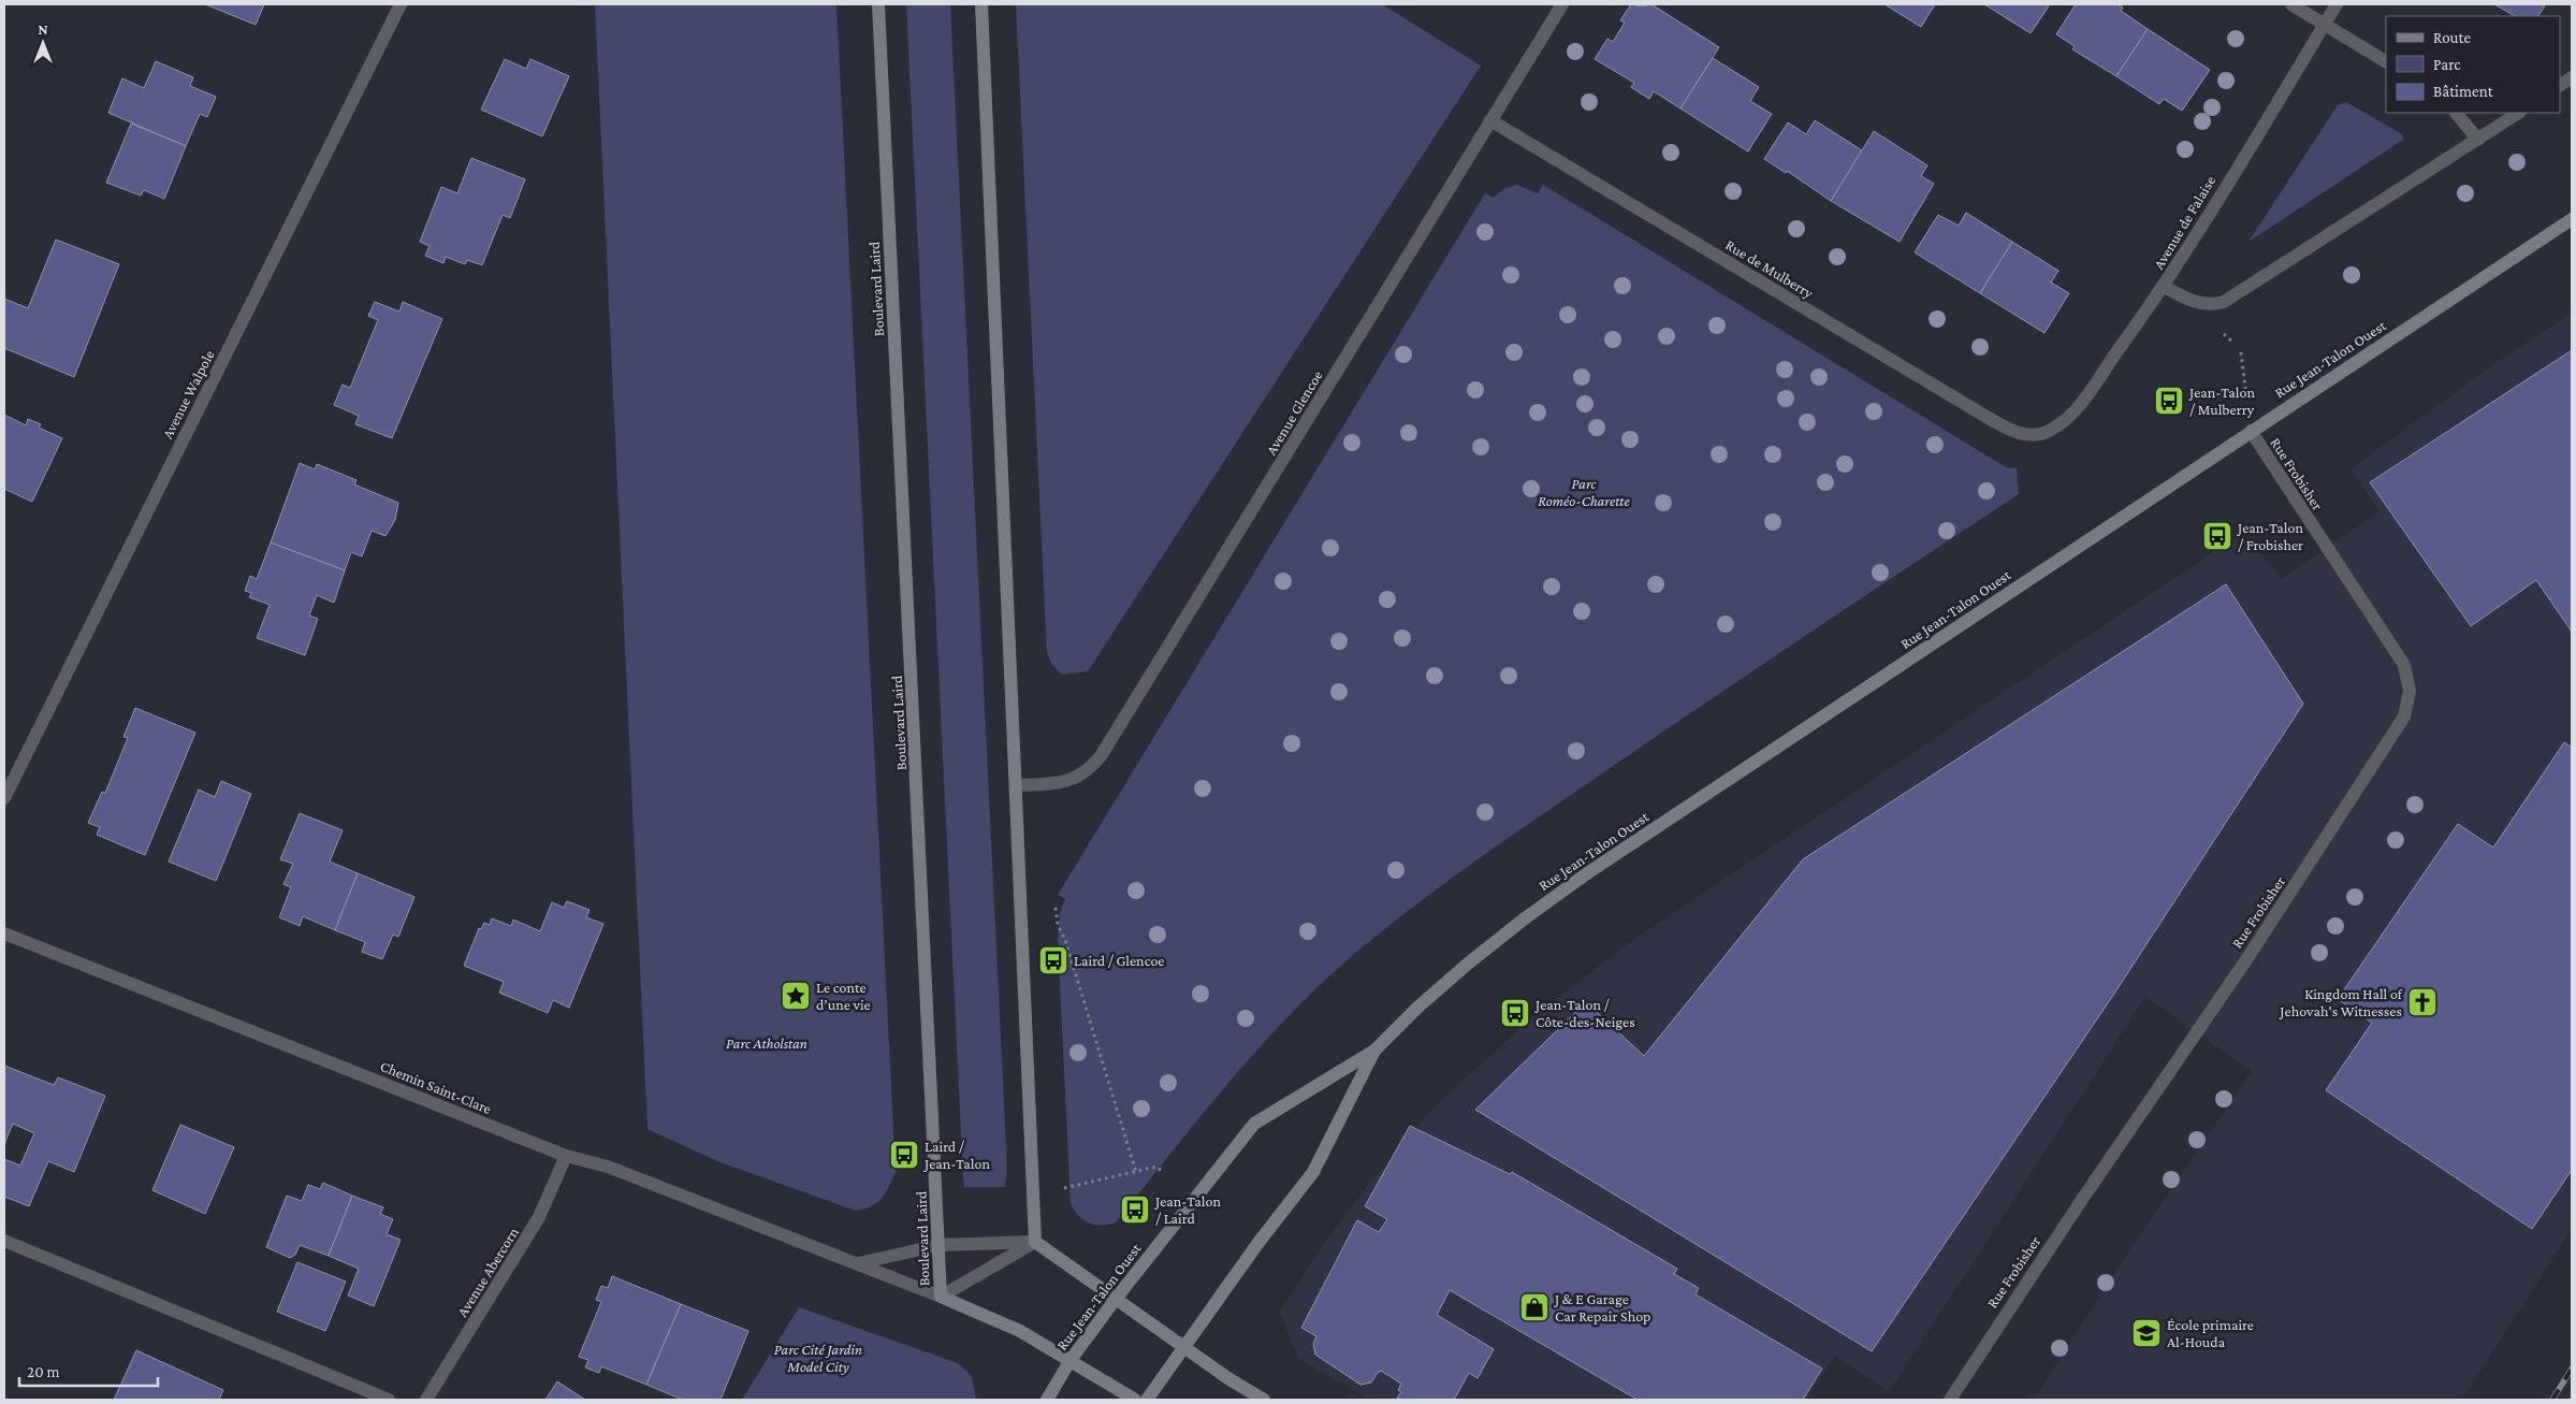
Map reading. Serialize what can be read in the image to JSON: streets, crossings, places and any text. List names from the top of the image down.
{
  "streets": {
    "street": [
      "Avenue de Falaise",
      "Rue de Mulberry",
      "Boulevard Laird",
      "Rue Jean-Talon Ouest",
      "Avenue Walpole",
      "Avenue Glencoe",
      "Rue Frobisher",
      "Chemin Saint-Clare",
      "Avenue Abercorn"
    ]
  },
  "crossings": [
    ["Avenue de Falaise", "Rue de Mulberry"],
    ["Rue de Mulberry", "Avenue Glencoe"],
    ["Boulevard Laird", "Rue Jean-Talon Ouest"],
    ["Boulevard Laird", "Chemin Saint-Clare"],
    ["Rue Jean-Talon Ouest", "Rue Frobisher"],
    ["Chemin Saint-Clare", "Avenue Abercorn"]
  ],
  "parks": ["Parc Roméo-Charette", "Parc Atholstan", "Parc Cité Jardin Model City"],
  "places": {
    "bus stop": [
      "Jean-Talon / Mulberry",
      "Jean-Talon / Frobisher",
      "Laird / Glencoe",
      "Jean-Talon / Côte-des-Neiges",
      "Laird / Jean-Talon",
      "Jean-Talon / Laird"
    ],
    "place": ["Le conte d’une vie"],
    "church": ["Kingdom Hall of Jehovah's Witnesses"],
    "shop": ["J & E Garage Car Repair Shop"],
    "school or university": ["École primaire Al-Houda"]
  },
  "legend": ["Route", "Parc", "Bâtiment"],
  "scale_bar": "20 m",
  "north": "top"
}
